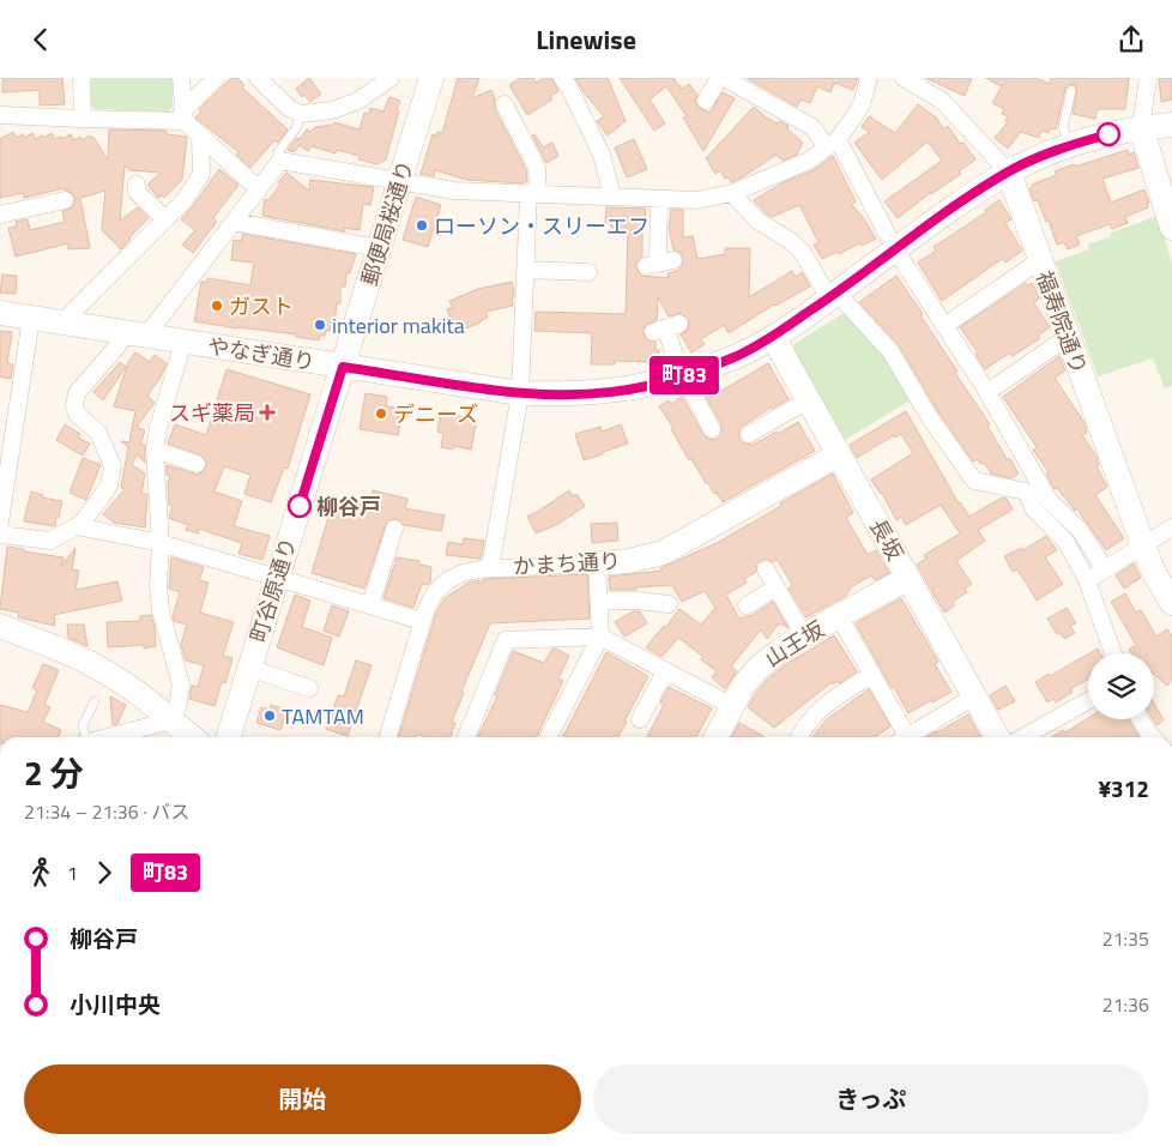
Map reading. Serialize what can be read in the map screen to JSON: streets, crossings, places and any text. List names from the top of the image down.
{
  "streets": {
    "street": [
      "郵便局桜通り",
      "福寿院通り",
      "やなぎ通り",
      "長坂",
      "かまち通り",
      "町谷原通り",
      "山王坂"
    ]
  },
  "crossings": [
    ["郵便局桜通り", "やなぎ通り"],
    ["郵便局桜通り", "町谷原通り"],
    ["福寿院通り", "やなぎ通り"],
    ["やなぎ通り", "長坂"],
    ["やなぎ通り", "町谷原通り"],
    ["長坂", "かまち通り"],
    ["長坂", "山王坂"]
  ],
  "places": {
    "other": [
      "ローソン・スリーエフ",
      "ガスト",
      "interior makita",
      "デニーズ",
      "柳谷戸",
      "TAMTAM"
    ],
    "health": ["スギ薬局"]
  },
  "lines": ["bus line 町83"],
  "page": {
    "header": "Linewise",
    "on_map": "町83",
    "heading": ["2 分", "21:34 – 21:36 · バス", "¥312"],
    "legs": ["1", "町83"],
    "list": [
      {
        "name": "柳谷戸",
        "value": "21:35"
      },
      {
        "name": "小川中央",
        "value": "21:36"
      }
    ],
    "buttons": ["開始", "きっぷ"]
  }
}
